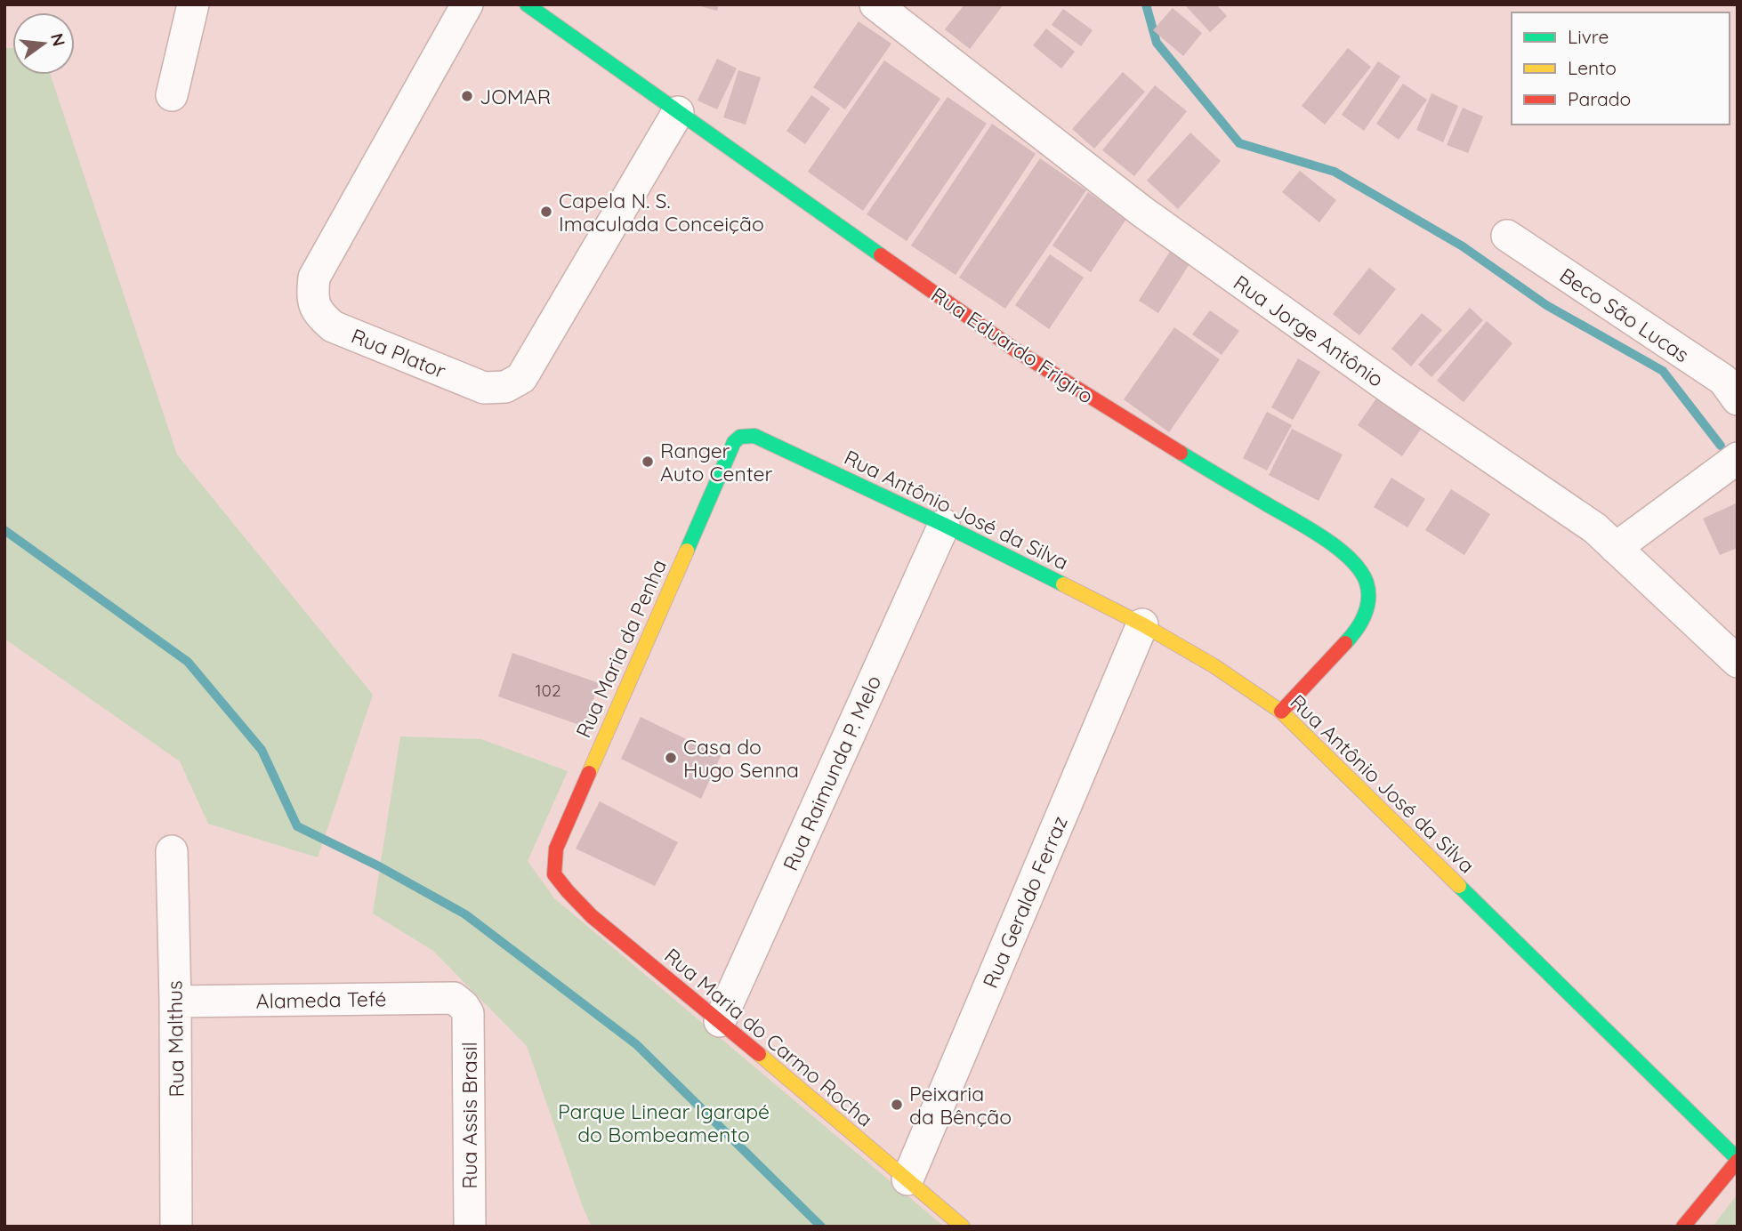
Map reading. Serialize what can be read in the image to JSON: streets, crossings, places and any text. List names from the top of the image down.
{
  "streets": {
    "main road": [
      "Rua Eduardo Frigiro",
      "Rua Antônio José da Silva",
      "Rua Maria da Penha",
      "Rua Maria do Carmo Rocha"
    ],
    "street": [
      "Beco São Lucas",
      "Rua Jorge Antônio",
      "Rua Plator",
      "Rua Raimunda P. Melo",
      "Rua Geraldo Ferraz",
      "Alameda Tefé",
      "Rua Malthus",
      "Rua Assis Brasil"
    ]
  },
  "crossings": [
    ["Rua Eduardo Frigiro", "Rua Plator"],
    ["Rua Eduardo Frigiro", "Rua Antônio José da Silva"],
    ["Rua Antônio José da Silva", "Rua Maria da Penha"],
    ["Rua Antônio José da Silva", "Rua Raimunda P. Melo"],
    ["Rua Antônio José da Silva", "Rua Geraldo Ferraz"],
    ["Rua Maria da Penha", "Rua Maria do Carmo Rocha"],
    ["Rua Raimunda P. Melo", "Rua Maria do Carmo Rocha"],
    ["Rua Geraldo Ferraz", "Rua Maria do Carmo Rocha"],
    ["Alameda Tefé", "Rua Malthus"],
    ["Alameda Tefé", "Rua Assis Brasil"]
  ],
  "parks": ["Parque Linear Igarapé do Bombeamento"],
  "places": [
    "JOMAR",
    "Capela N. S. Imaculada Conceição",
    "Ranger Auto Center",
    "Casa do Hugo Senna",
    "Peixaria da Bênção"
  ],
  "house_numbers": ["102"],
  "legend": ["Livre", "Lento", "Parado"],
  "north": "right"
}
